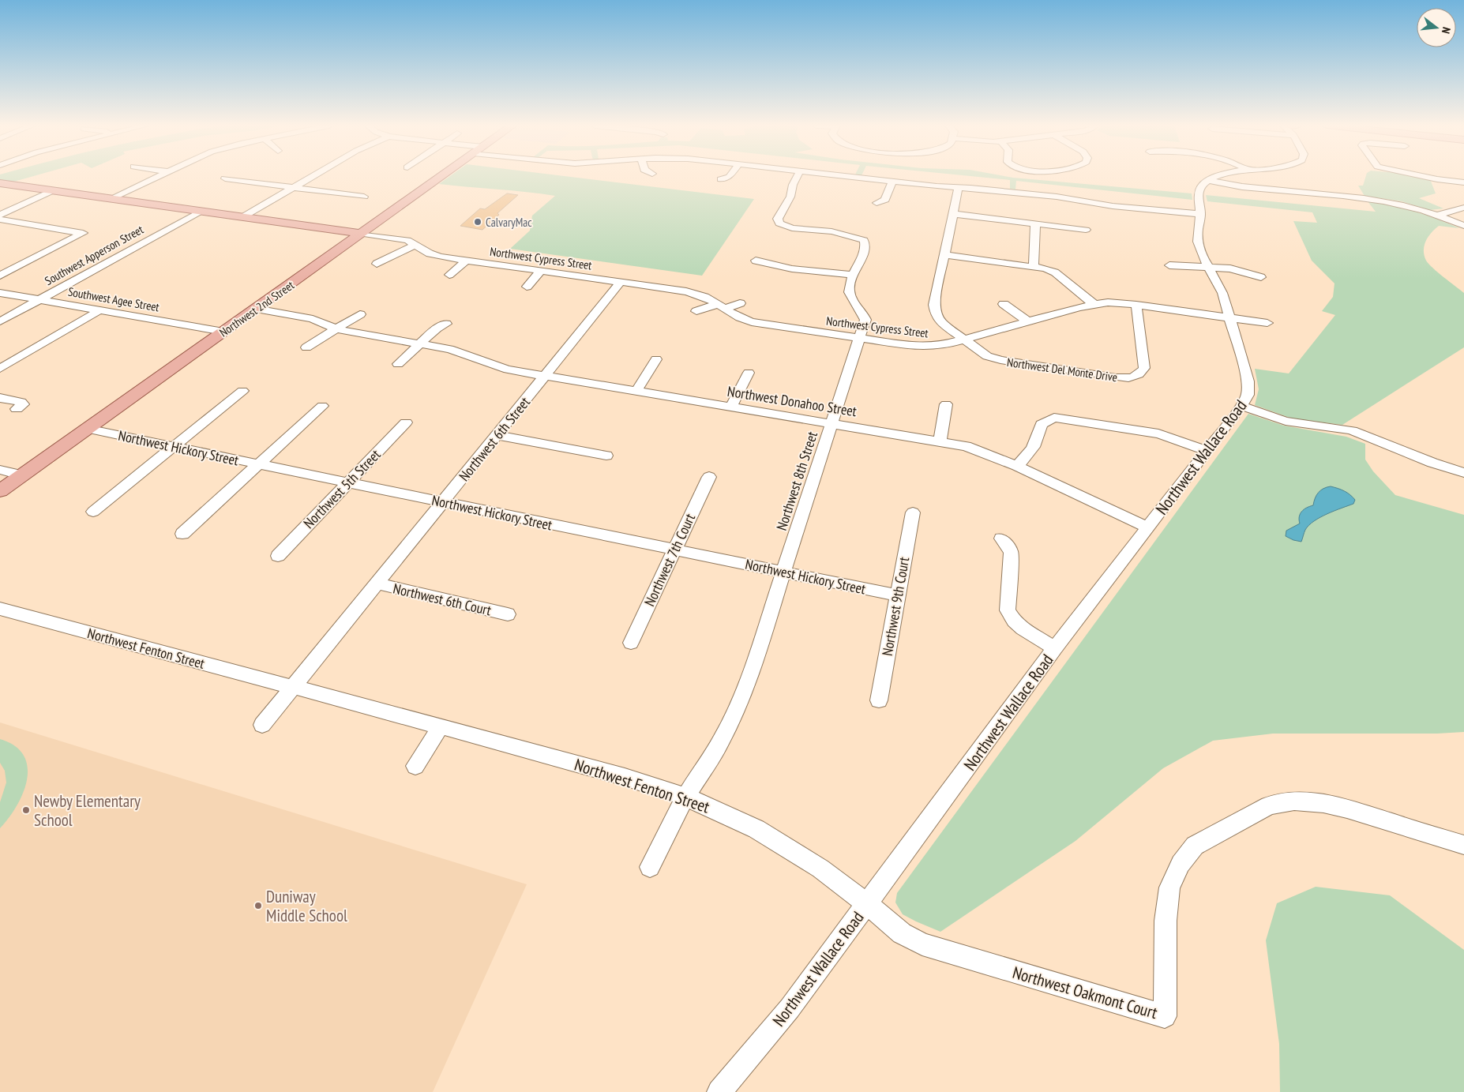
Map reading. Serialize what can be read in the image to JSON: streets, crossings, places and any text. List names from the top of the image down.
{
  "streets": {
    "main road": ["Northwest 2nd Street"],
    "street": [
      "Southwest Apperson Street",
      "Northwest Cypress Street",
      "Southwest Agee Street",
      "Northwest Del Monte Drive",
      "Northwest Donahoo Street",
      "Northwest 6th Street",
      "Northwest Hickory Street",
      "Northwest Wallace Road",
      "Northwest 8th Street",
      "Northwest 5th Street",
      "Northwest 7th Court",
      "Northwest 6th Court",
      "Northwest 9th Court",
      "Northwest Fenton Street",
      "Northwest Oakmont Court"
    ]
  },
  "crossings": [
    ["Southwest Apperson Street", "Southwest Agee Street"],
    ["Northwest Cypress Street", "Northwest 2nd Street"],
    ["Northwest Cypress Street", "Northwest Del Monte Drive"],
    ["Northwest Cypress Street", "Northwest 6th Street"],
    ["Northwest Cypress Street", "Northwest Wallace Road"],
    ["Northwest Cypress Street", "Northwest 8th Street"],
    ["Southwest Agee Street", "Northwest 2nd Street"],
    ["Northwest 2nd Street", "Northwest Donahoo Street"],
    ["Northwest 2nd Street", "Northwest Hickory Street"],
    ["Northwest Donahoo Street", "Northwest 6th Street"],
    ["Northwest Donahoo Street", "Northwest Wallace Road"],
    ["Northwest Donahoo Street", "Northwest 8th Street"],
    ["Northwest 6th Street", "Northwest Hickory Street"],
    ["Northwest 6th Street", "Northwest 6th Court"],
    ["Northwest 6th Street", "Northwest Fenton Street"],
    ["Northwest Hickory Street", "Northwest 8th Street"],
    ["Northwest Hickory Street", "Northwest 5th Street"],
    ["Northwest Hickory Street", "Northwest 7th Court"],
    ["Northwest Hickory Street", "Northwest 9th Court"],
    ["Northwest Wallace Road", "Northwest Fenton Street"],
    ["Northwest Wallace Road", "Northwest Oakmont Court"],
    ["Northwest 8th Street", "Northwest Fenton Street"],
    ["Northwest Fenton Street", "Northwest Oakmont Court"]
  ],
  "places": ["CalvaryMac", "Newby Elementary School", "Duniway Middle School"],
  "north": "right"
}
